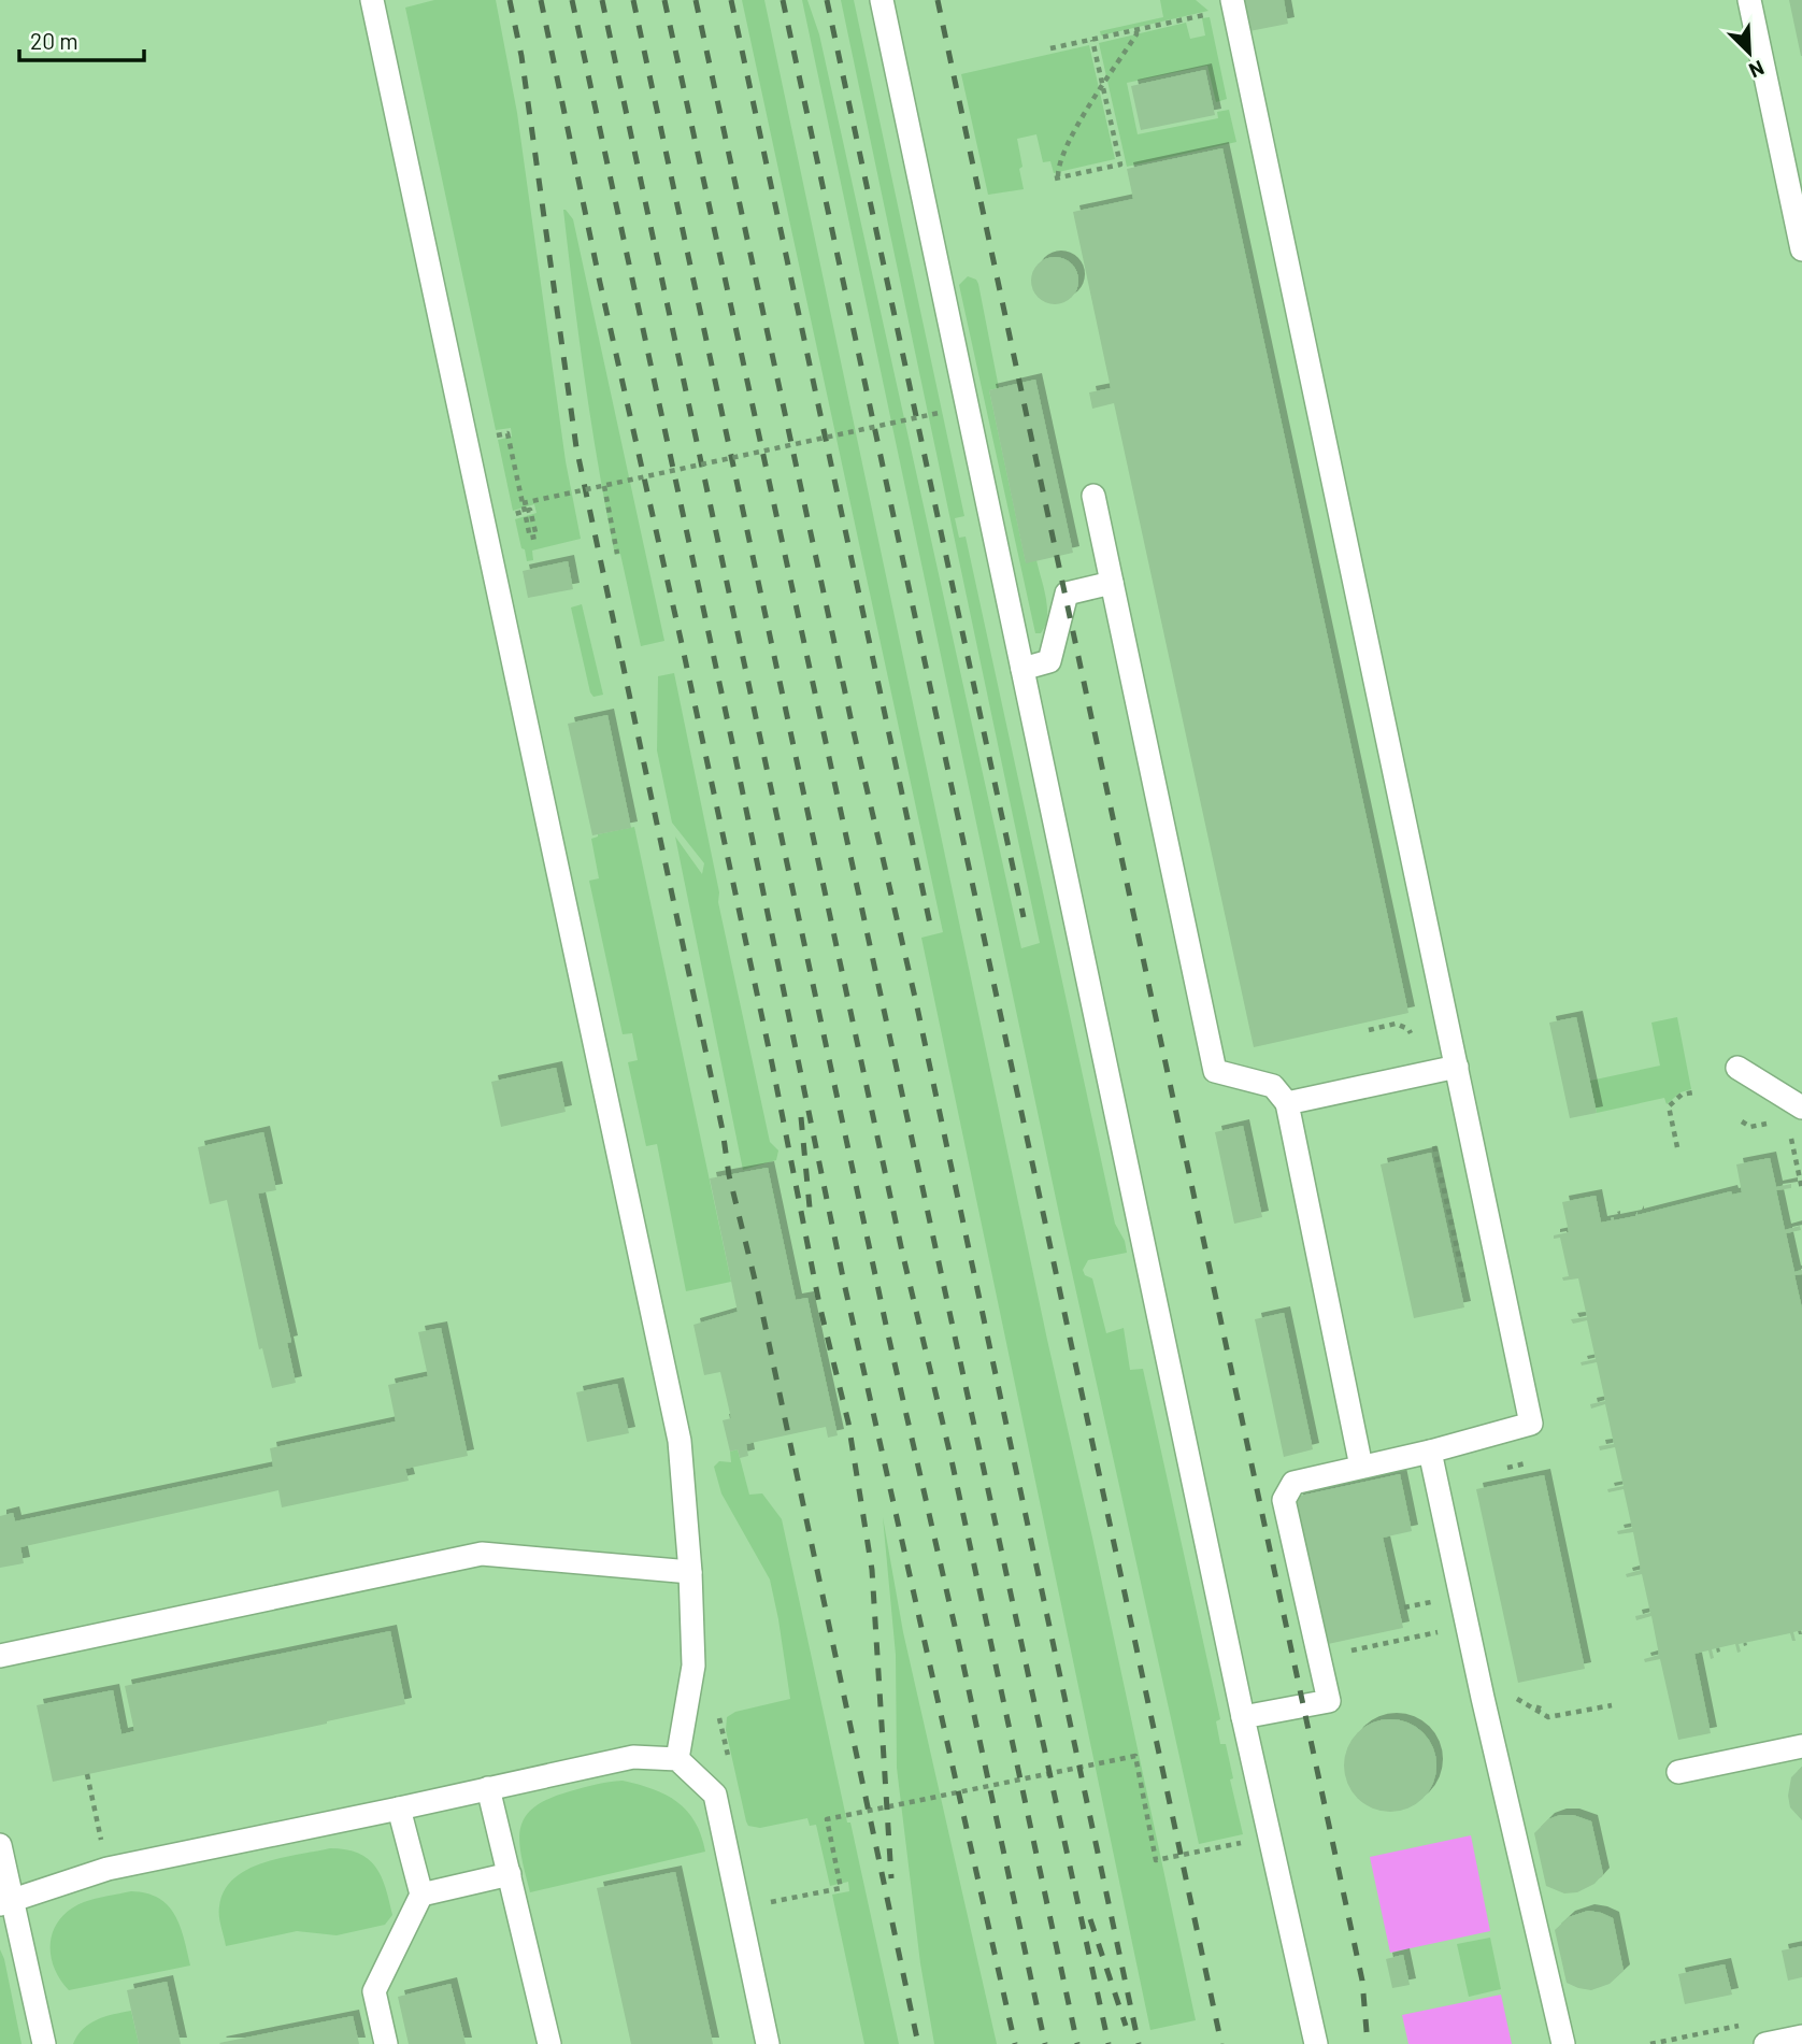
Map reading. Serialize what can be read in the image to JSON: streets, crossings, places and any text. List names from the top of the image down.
{
  "scale_bar": "20 m",
  "north": "bottom right"
}
